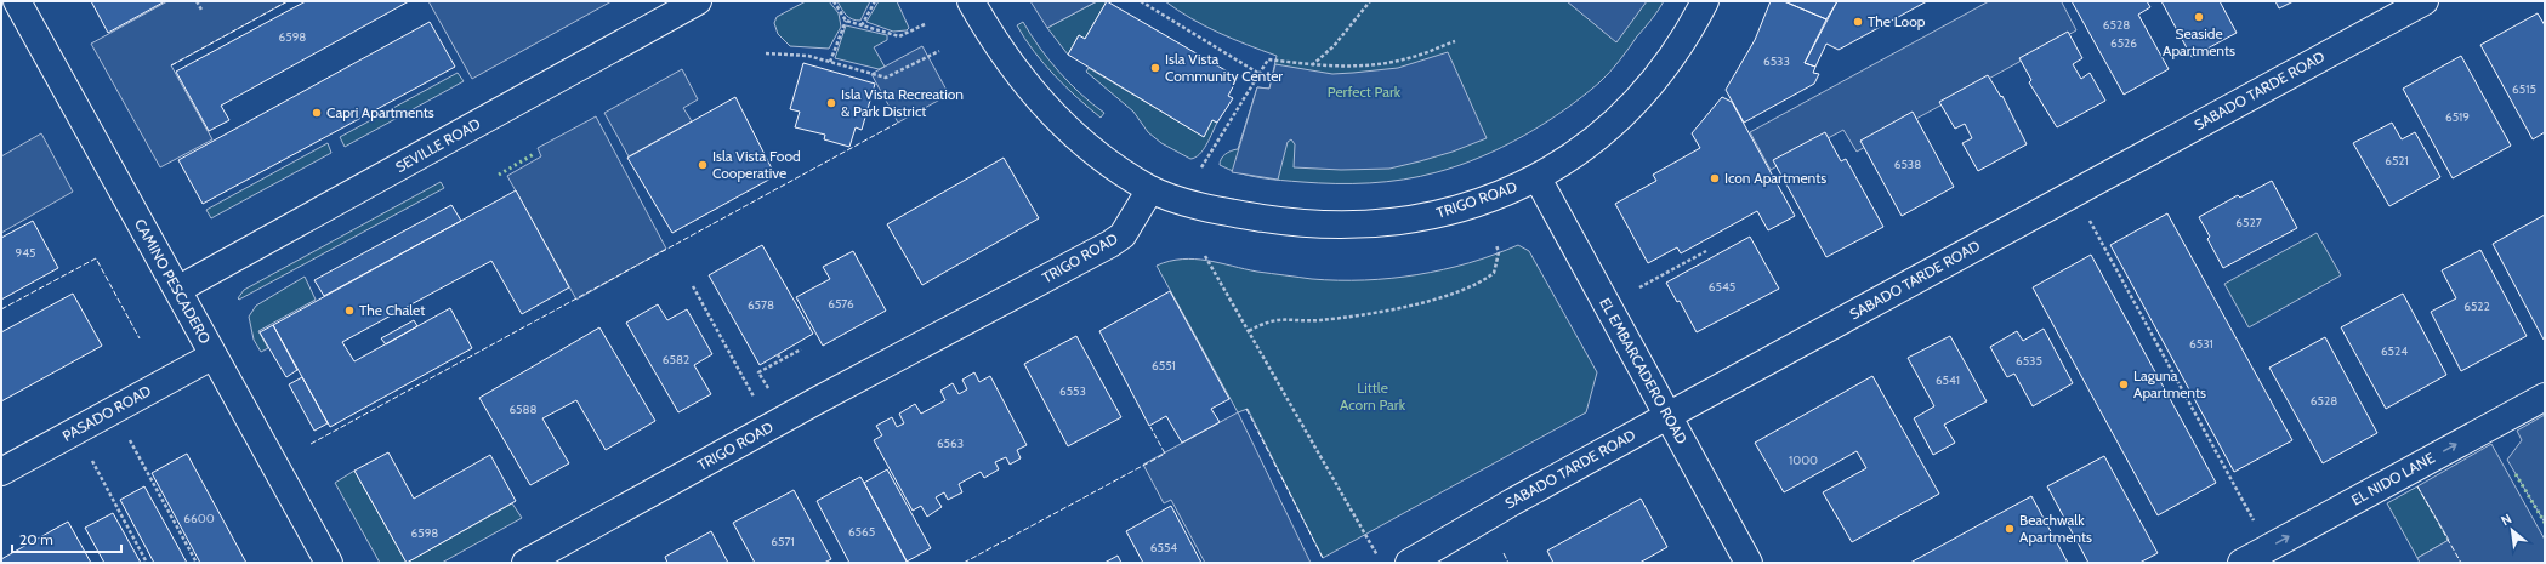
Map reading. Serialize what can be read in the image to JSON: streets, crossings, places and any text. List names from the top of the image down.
{
  "streets": {
    "street": [
      "SABADO TARDE ROAD",
      "SEVILLE ROAD",
      "TRIGO ROAD",
      "CAMINO PESCADERO",
      "EL EMBARCADERO ROAD",
      "PASADO ROAD",
      "EL NIDO LANE"
    ]
  },
  "crossings": [
    ["SABADO TARDE ROAD", "EL EMBARCADERO ROAD"],
    ["SEVILLE ROAD", "CAMINO PESCADERO"],
    ["TRIGO ROAD", "EL EMBARCADERO ROAD"],
    ["CAMINO PESCADERO", "PASADO ROAD"]
  ],
  "one_way": ["EL NIDO LANE"],
  "parks": ["Perfect Park", "Little Acorn Park"],
  "places": [
    "Seaside Apartments",
    "The Loop",
    "Isla Vista Community Center",
    "Isla Vista Recreation & Park District",
    "Capri Apartments",
    "Isla Vista Food Cooperative",
    "Icon Apartments",
    "The Chalet",
    "Laguna Apartments",
    "Beachwalk Apartments"
  ],
  "house_numbers": [
    "6528",
    "6598",
    "6526",
    "6533",
    "6515",
    "6519",
    "6521",
    "6538",
    "6527",
    "945",
    "6545",
    "6576",
    "6578",
    "6522",
    "6531",
    "6524",
    "6582",
    "6535",
    "6551",
    "6541",
    "6553",
    "6528",
    "6588",
    "6563",
    "1000",
    "6600",
    "6565",
    "6598",
    "6571",
    "6554"
  ],
  "scale_bar": "20 m",
  "north": "top left"
}
